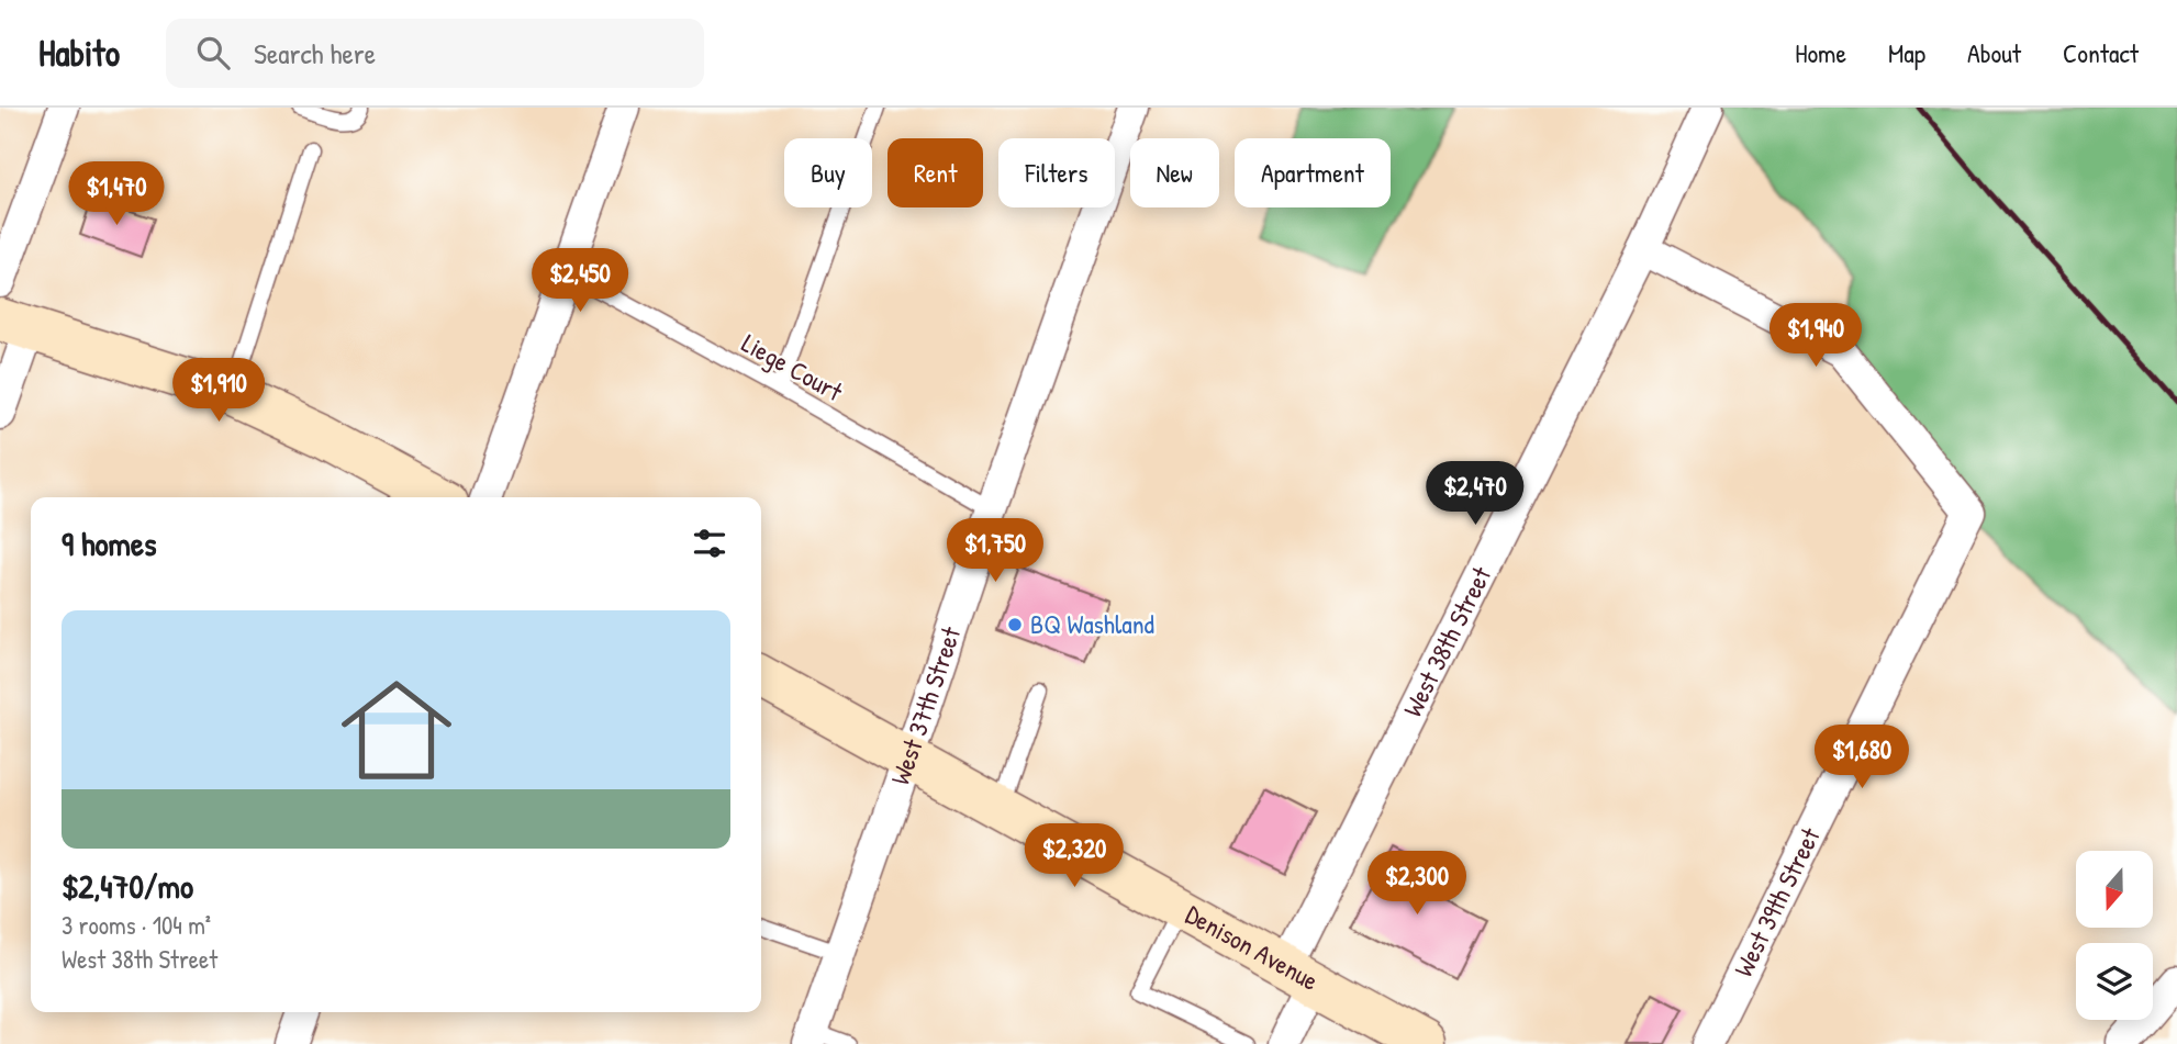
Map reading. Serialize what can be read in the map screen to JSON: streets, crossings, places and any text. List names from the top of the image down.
{
  "streets": {
    "main road": ["Denison Avenue"],
    "street": ["West 38th Street", "West 37th Street", "West 39th Street"],
    "lane": ["Liege Court"]
  },
  "crossings": [
    ["Liege Court", "West 37th Street"],
    ["West 38th Street", "West 39th Street"],
    ["West 38th Street", "Denison Avenue"],
    ["West 37th Street", "Denison Avenue"]
  ],
  "places": ["BQ Washland"],
  "north": "bottom",
  "page": {
    "header": "Habito",
    "search": "Search here",
    "nav": [
      "Home",
      "Map",
      "About",
      "Contact"
    ],
    "chip": [
      "Buy",
      "Rent",
      "Filters",
      "New",
      "Apartment"
    ],
    "price": [
      "$1,470",
      "$2,450",
      "$1,940",
      "$1,910",
      "$2,470",
      "$1,750",
      "$1,680",
      "$2,320",
      "$2,300"
    ],
    "heading": "9 homes",
    "list": [
      {
        "name": "$2,470/mo",
        "note": "3 rooms · 104 m² · West 38th Street"
      }
    ]
  }
}
